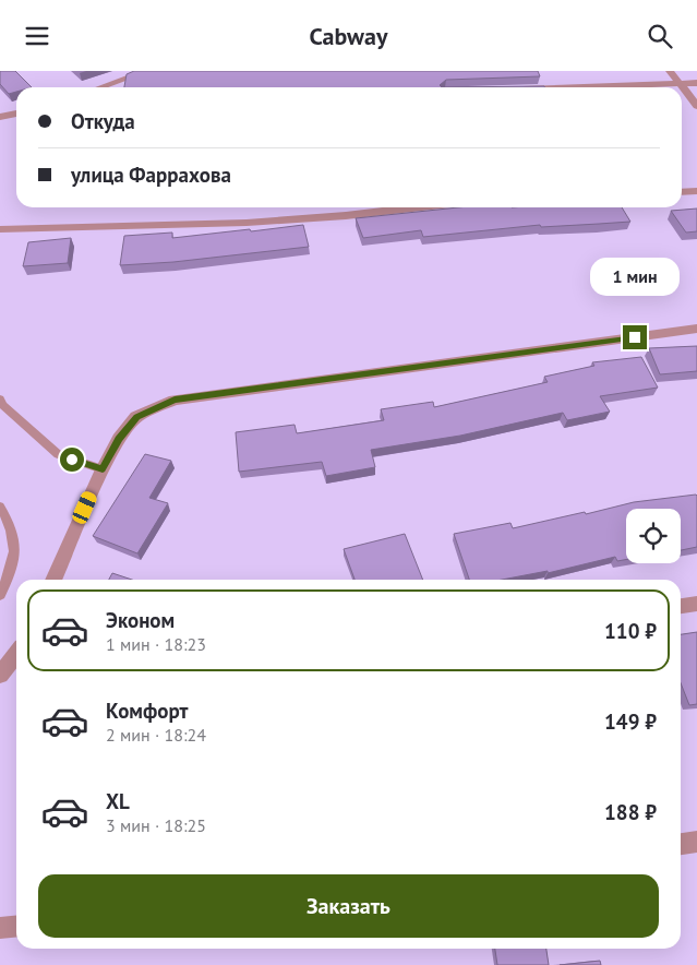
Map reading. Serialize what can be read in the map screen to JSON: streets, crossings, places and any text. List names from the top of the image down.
{
  "page": {
    "header": "Cabway",
    "banner": ["Откуда", "улица Фаррахова"],
    "bubble": "1 мин",
    "list": [
      {
        "name": "Эконом",
        "note": "1 мин · 18:23",
        "value": "110 ₽"
      },
      {
        "name": "Комфорт",
        "note": "2 мин · 18:24",
        "value": "149 ₽"
      },
      {
        "name": "XL",
        "note": "3 мин · 18:25",
        "value": "188 ₽"
      }
    ],
    "buttons": "Заказать"
  }
}
